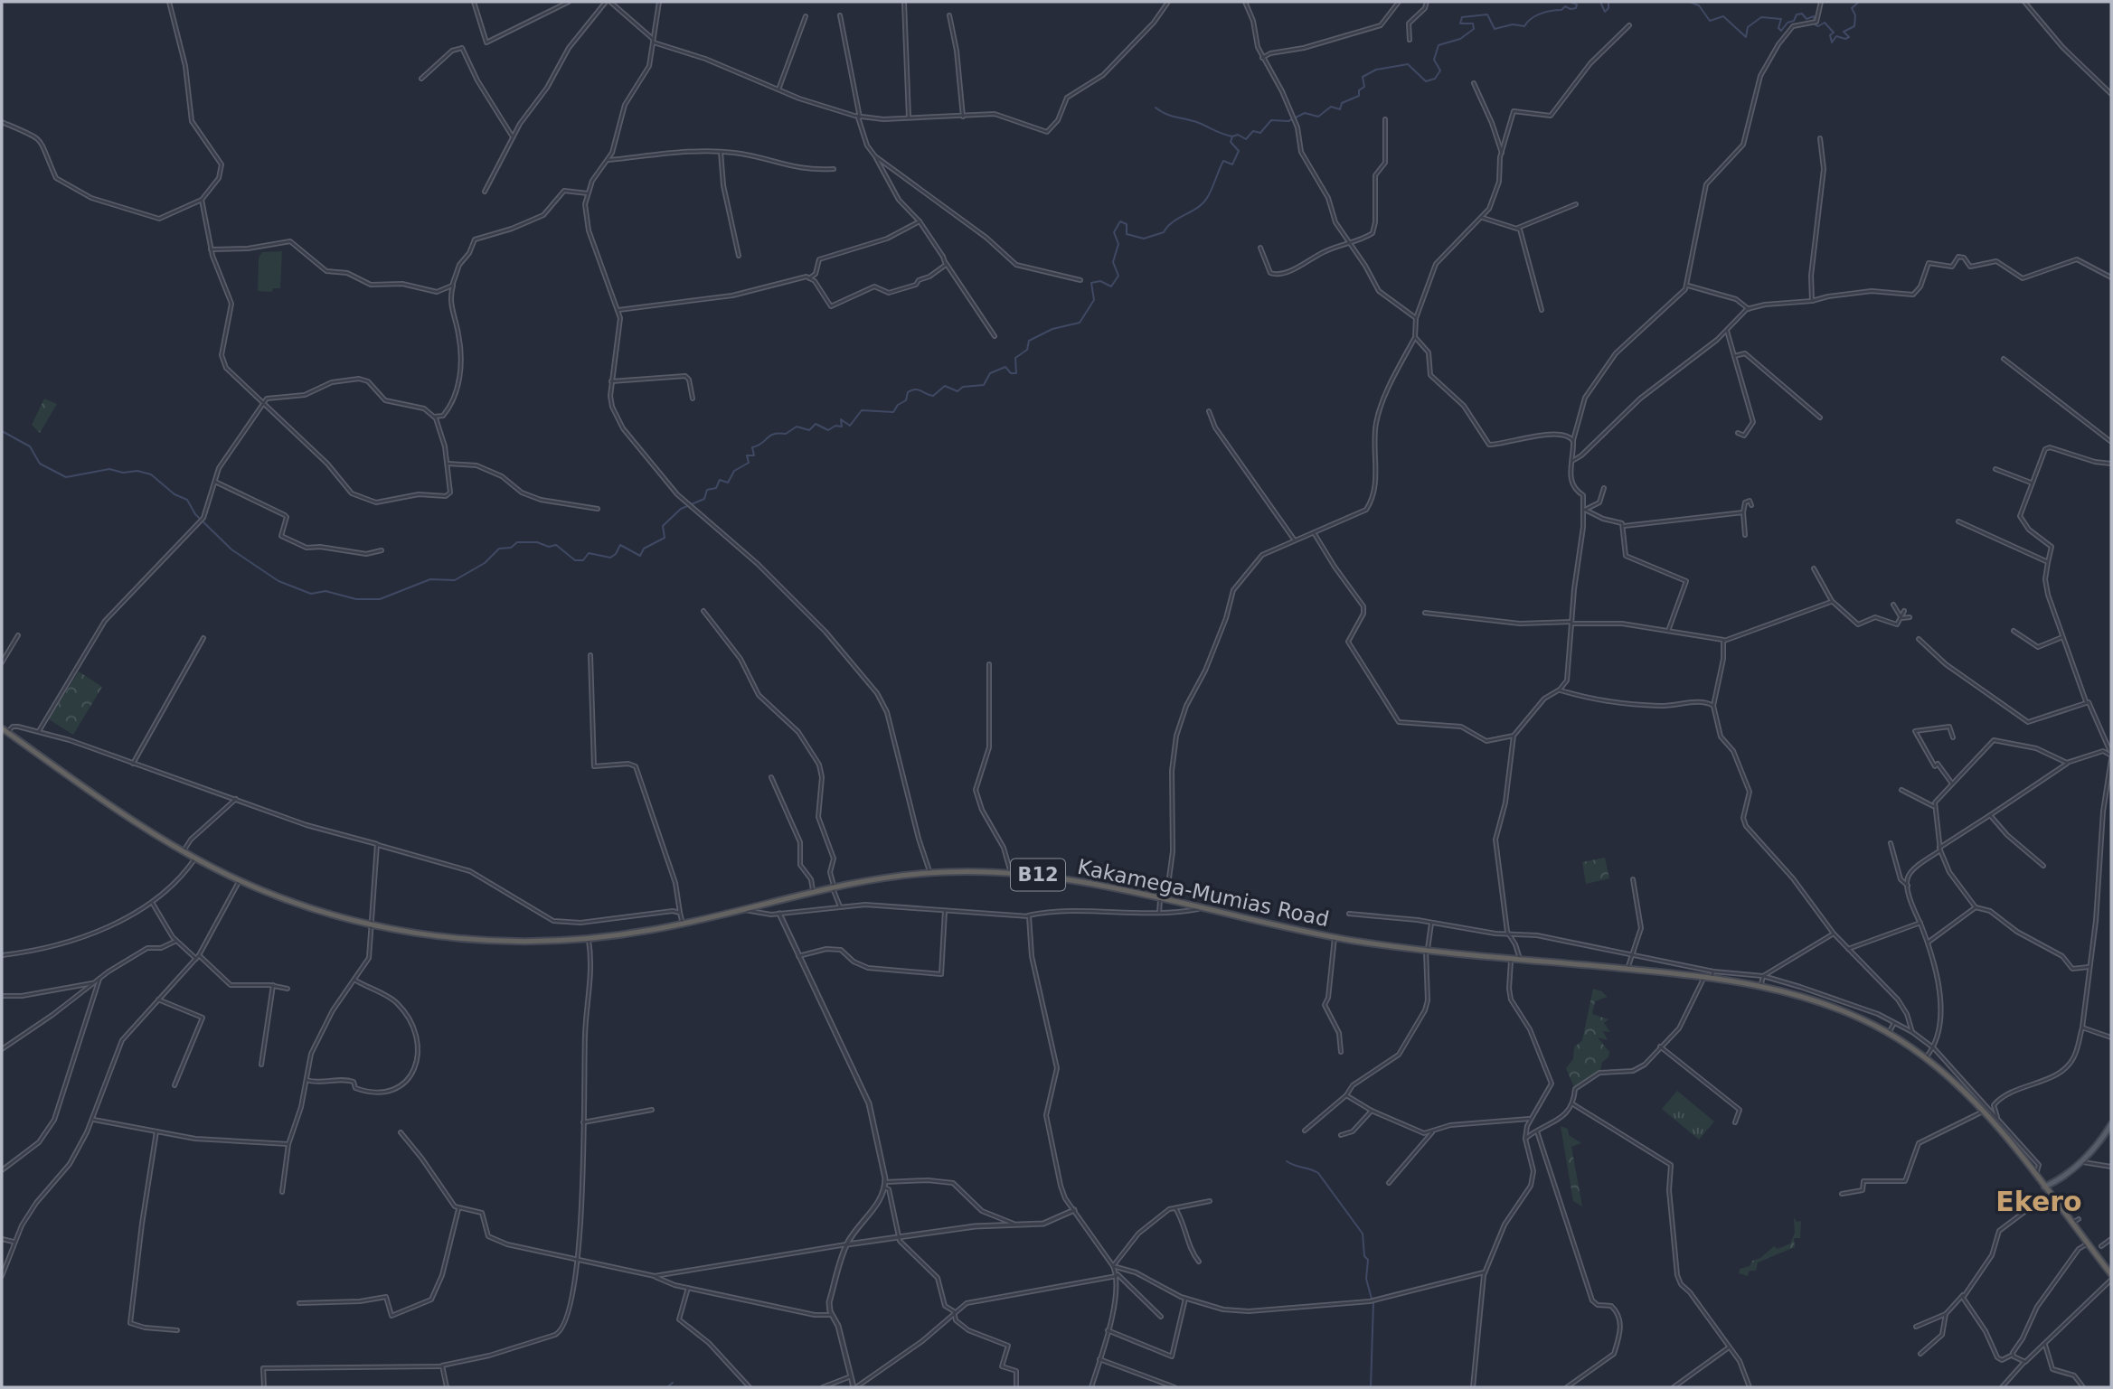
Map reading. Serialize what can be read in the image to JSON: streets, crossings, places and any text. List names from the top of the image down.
{
  "streets": {
    "highway": ["B12", "Kakamega-Mumias Road"]
  },
  "districts": ["Ekero"]
}
